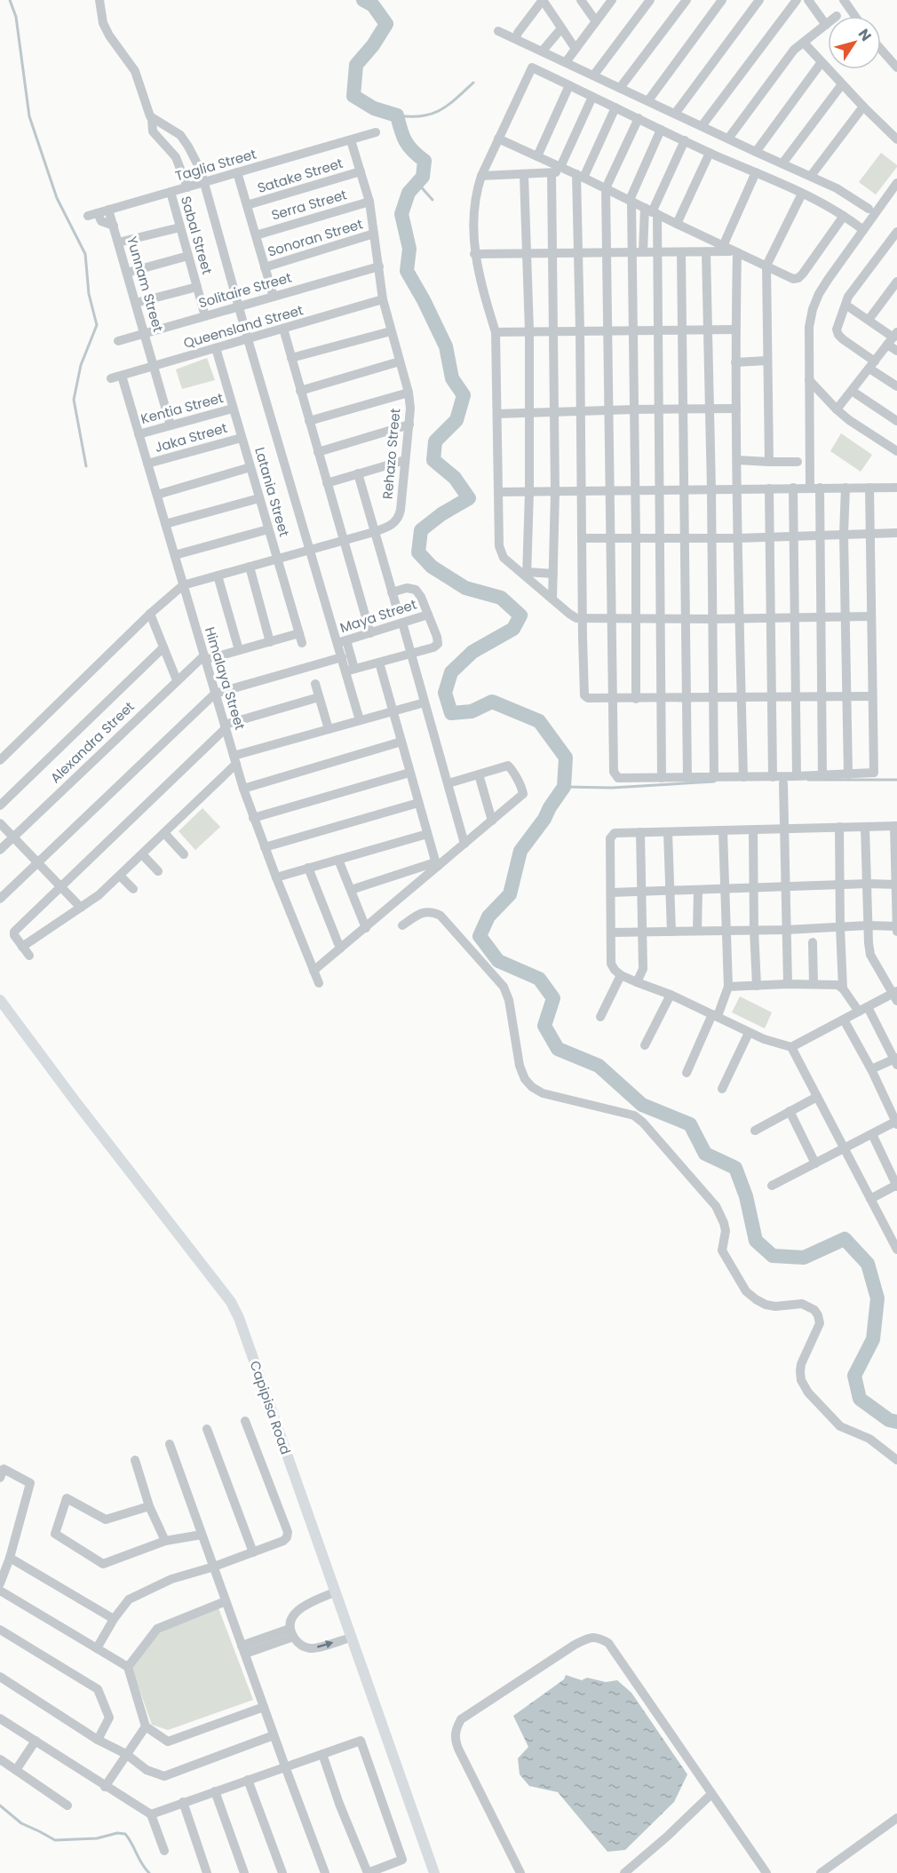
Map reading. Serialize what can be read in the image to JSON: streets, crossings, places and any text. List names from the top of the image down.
{
  "streets": {
    "main road": ["Capipisa Road"],
    "street": [
      "Taglia Street",
      "Satake Street",
      "Serra Street",
      "Sabal Street",
      "Sonoran Street",
      "Yunnam Street",
      "Solitaire Street",
      "Queensland Street",
      "Kentia Street",
      "Jaka Street",
      "Rehazo Street",
      "Latania Street",
      "Maya Street",
      "Himalaya Street",
      "Alexandra Street"
    ]
  },
  "crossings": [
    ["Taglia Street", "Sabal Street"],
    ["Taglia Street", "Yunnam Street"],
    ["Taglia Street", "Rehazo Street"],
    ["Satake Street", "Rehazo Street"],
    ["Serra Street", "Rehazo Street"],
    ["Sabal Street", "Solitaire Street"],
    ["Sonoran Street", "Rehazo Street"],
    ["Yunnam Street", "Solitaire Street"],
    ["Yunnam Street", "Queensland Street"],
    ["Yunnam Street", "Kentia Street"],
    ["Solitaire Street", "Rehazo Street"],
    ["Queensland Street", "Rehazo Street"],
    ["Queensland Street", "Latania Street"],
    ["Queensland Street", "Himalaya Street"],
    ["Kentia Street", "Latania Street"],
    ["Kentia Street", "Himalaya Street"],
    ["Jaka Street", "Latania Street"],
    ["Jaka Street", "Himalaya Street"],
    ["Rehazo Street", "Latania Street"],
    ["Rehazo Street", "Himalaya Street"],
    ["Latania Street", "Alexandra Street"],
    ["Himalaya Street", "Alexandra Street"]
  ],
  "north": "top right"
}
